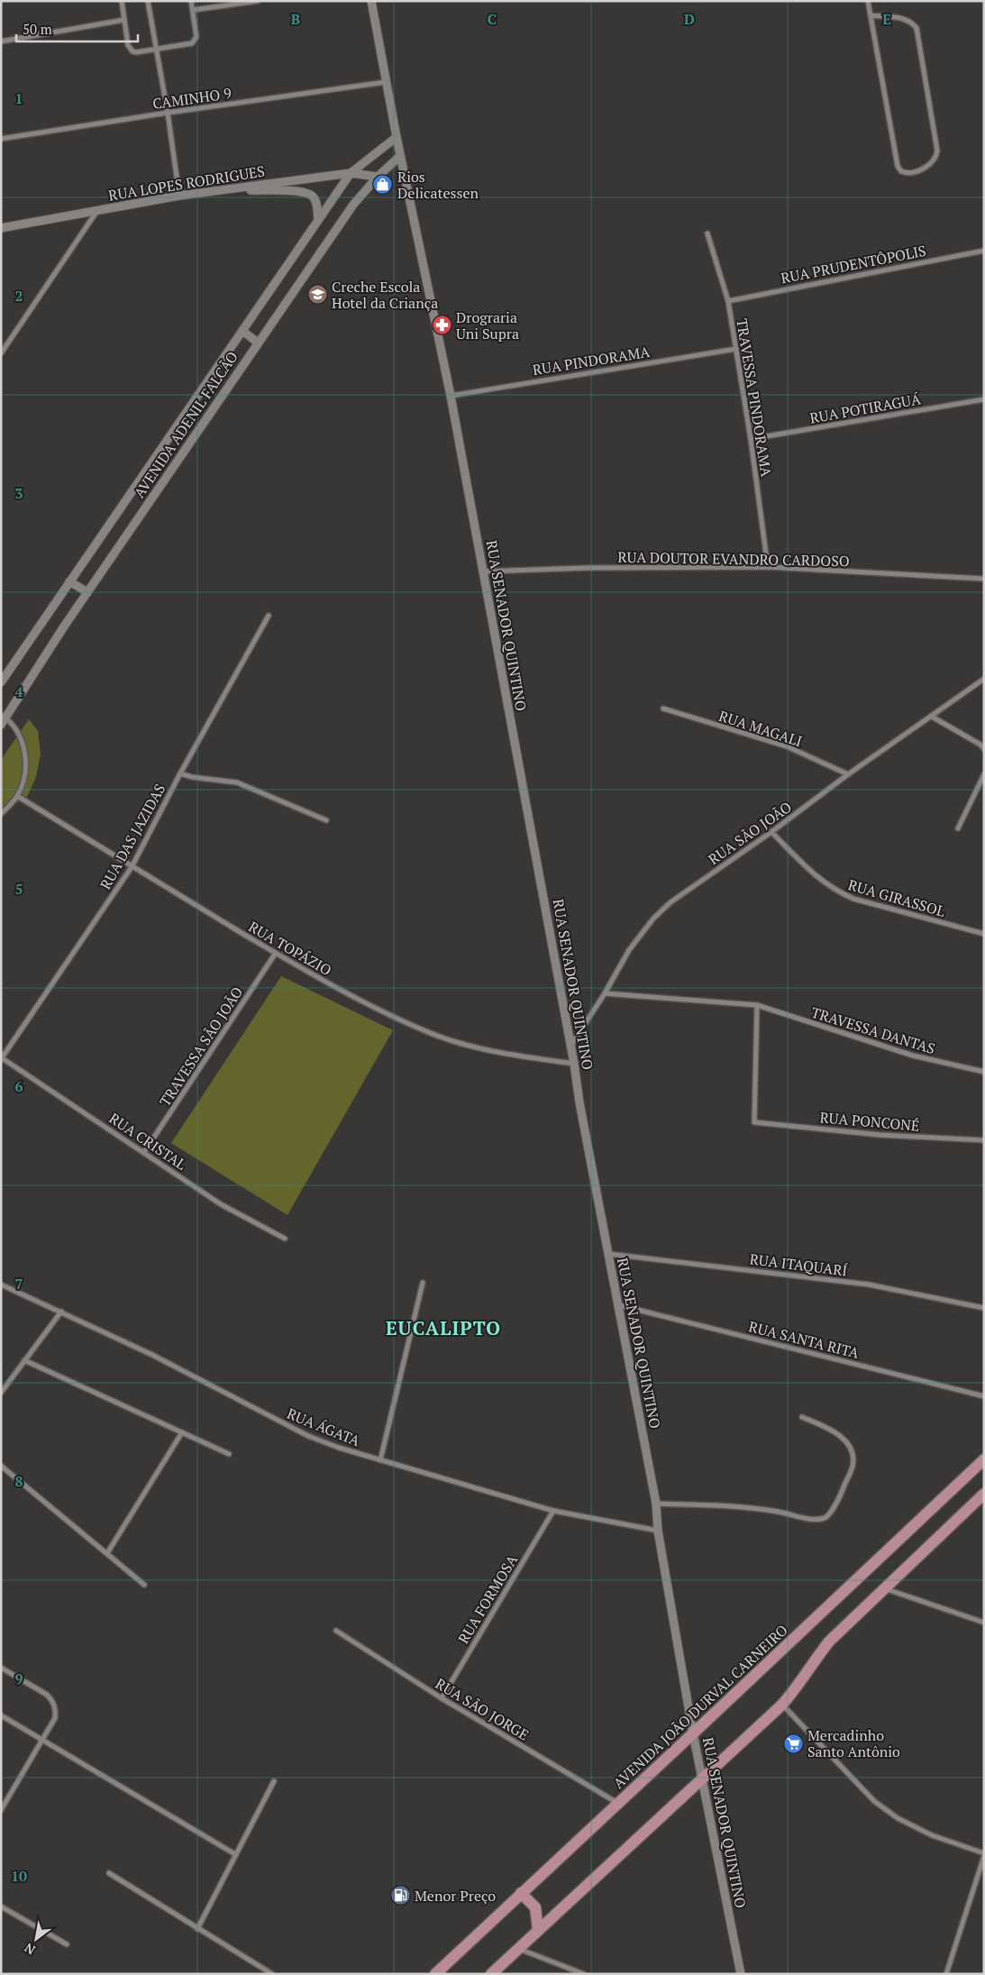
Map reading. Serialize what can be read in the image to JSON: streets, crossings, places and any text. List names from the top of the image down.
{
  "streets": {
    "main road": ["AVENIDA JOÃO DURVAL CARNEIRO"],
    "street": [
      "CAMINHO 9",
      "RUA LOPES RODRIGUES",
      "RUA PRUDENTÔPOLIS",
      "RUA PINDORAMA",
      "TRAVESSA PINDORAMA",
      "RUA POTIRAGUÁ",
      "AVENIDA ADENIL FALCÃO",
      "RUA DOUTOR EVANDRO CARDOSO",
      "RUA SENADOR QUINTINO",
      "RUA MAGALI",
      "RUA SÃO JOÃO",
      "RUA DAS JAZIDAS",
      "RUA GIRASSOL",
      "RUA TOPÁZIO",
      "TRAVESSA DANTAS",
      "TRAVESSA SÃO JOÃO",
      "RUA PONCONÉ",
      "RUA CRISTAL",
      "RUA ITAQUARÍ",
      "RUA SANTA RITA",
      "RUA ÁGATA",
      "RUA FORMOSA",
      "RUA SÃO JORGE"
    ]
  },
  "crossings": [
    ["CAMINHO 9", "RUA SENADOR QUINTINO"],
    ["RUA LOPES RODRIGUES", "AVENIDA ADENIL FALCÃO"],
    ["RUA PRUDENTÔPOLIS", "TRAVESSA PINDORAMA"],
    ["RUA PINDORAMA", "TRAVESSA PINDORAMA"],
    ["RUA PINDORAMA", "RUA SENADOR QUINTINO"],
    ["TRAVESSA PINDORAMA", "RUA POTIRAGUÁ"],
    ["TRAVESSA PINDORAMA", "RUA DOUTOR EVANDRO CARDOSO"],
    ["AVENIDA ADENIL FALCÃO", "RUA SENADOR QUINTINO"],
    ["AVENIDA ADENIL FALCÃO", "RUA TOPÁZIO"],
    ["RUA DOUTOR EVANDRO CARDOSO", "RUA SENADOR QUINTINO"],
    ["RUA SENADOR QUINTINO", "RUA SÃO JOÃO"],
    ["RUA SENADOR QUINTINO", "RUA TOPÁZIO"],
    ["RUA SENADOR QUINTINO", "RUA ITAQUARÍ"],
    ["RUA SENADOR QUINTINO", "RUA SANTA RITA"],
    ["RUA SENADOR QUINTINO", "RUA ÁGATA"],
    ["RUA SENADOR QUINTINO", "AVENIDA JOÃO DURVAL CARNEIRO"],
    ["RUA MAGALI", "RUA SÃO JOÃO"],
    ["RUA SÃO JOÃO", "RUA GIRASSOL"],
    ["RUA SÃO JOÃO", "TRAVESSA DANTAS"],
    ["RUA DAS JAZIDAS", "RUA TOPÁZIO"],
    ["RUA DAS JAZIDAS", "RUA CRISTAL"],
    ["RUA TOPÁZIO", "TRAVESSA SÃO JOÃO"],
    ["TRAVESSA DANTAS", "RUA PONCONÉ"],
    ["TRAVESSA SÃO JOÃO", "RUA CRISTAL"],
    ["RUA ÁGATA", "RUA FORMOSA"],
    ["RUA FORMOSA", "RUA SÃO JORGE"],
    ["AVENIDA JOÃO DURVAL CARNEIRO", "RUA SÃO JORGE"]
  ],
  "districts": ["EUCALIPTO"],
  "places": {
    "shop": ["Rios Delicatessen"],
    "school or university": ["Creche Escola Hotel da Criança"],
    "pharmacy": ["Drograria Uni Supra"],
    "supermarket": ["Mercadinho Santo Antônio"],
    "fuel station": ["Menor Preço"]
  },
  "scale_bar": "50 m",
  "north": "bottom left",
  "grid": {
    "columns": [
      "B",
      "C",
      "D",
      "E"
    ],
    "rows": [
      "1",
      "2",
      "3",
      "4",
      "5",
      "6",
      "7",
      "8",
      "9",
      "10"
    ]
  }
}
